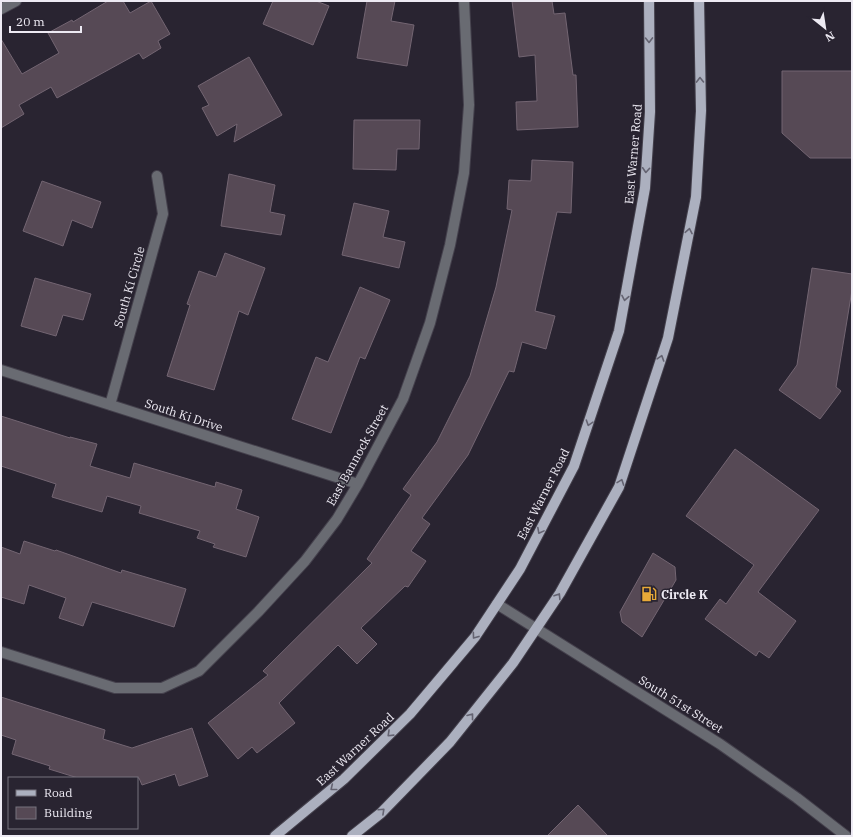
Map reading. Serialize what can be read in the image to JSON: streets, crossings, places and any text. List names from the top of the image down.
{
  "streets": {
    "main road": ["East Warner Road"],
    "street": [
      "South Ki Circle",
      "South Ki Drive",
      "East Bannock Street",
      "South 51st Street"
    ]
  },
  "crossings": [
    ["East Warner Road", "South 51st Street"],
    ["South Ki Circle", "South Ki Drive"],
    ["South Ki Drive", "East Bannock Street"]
  ],
  "places": {
    "fuel station": ["Circle K"]
  },
  "legend": ["Road", "Building"],
  "scale_bar": "20 m",
  "north": "bottom right"
}
